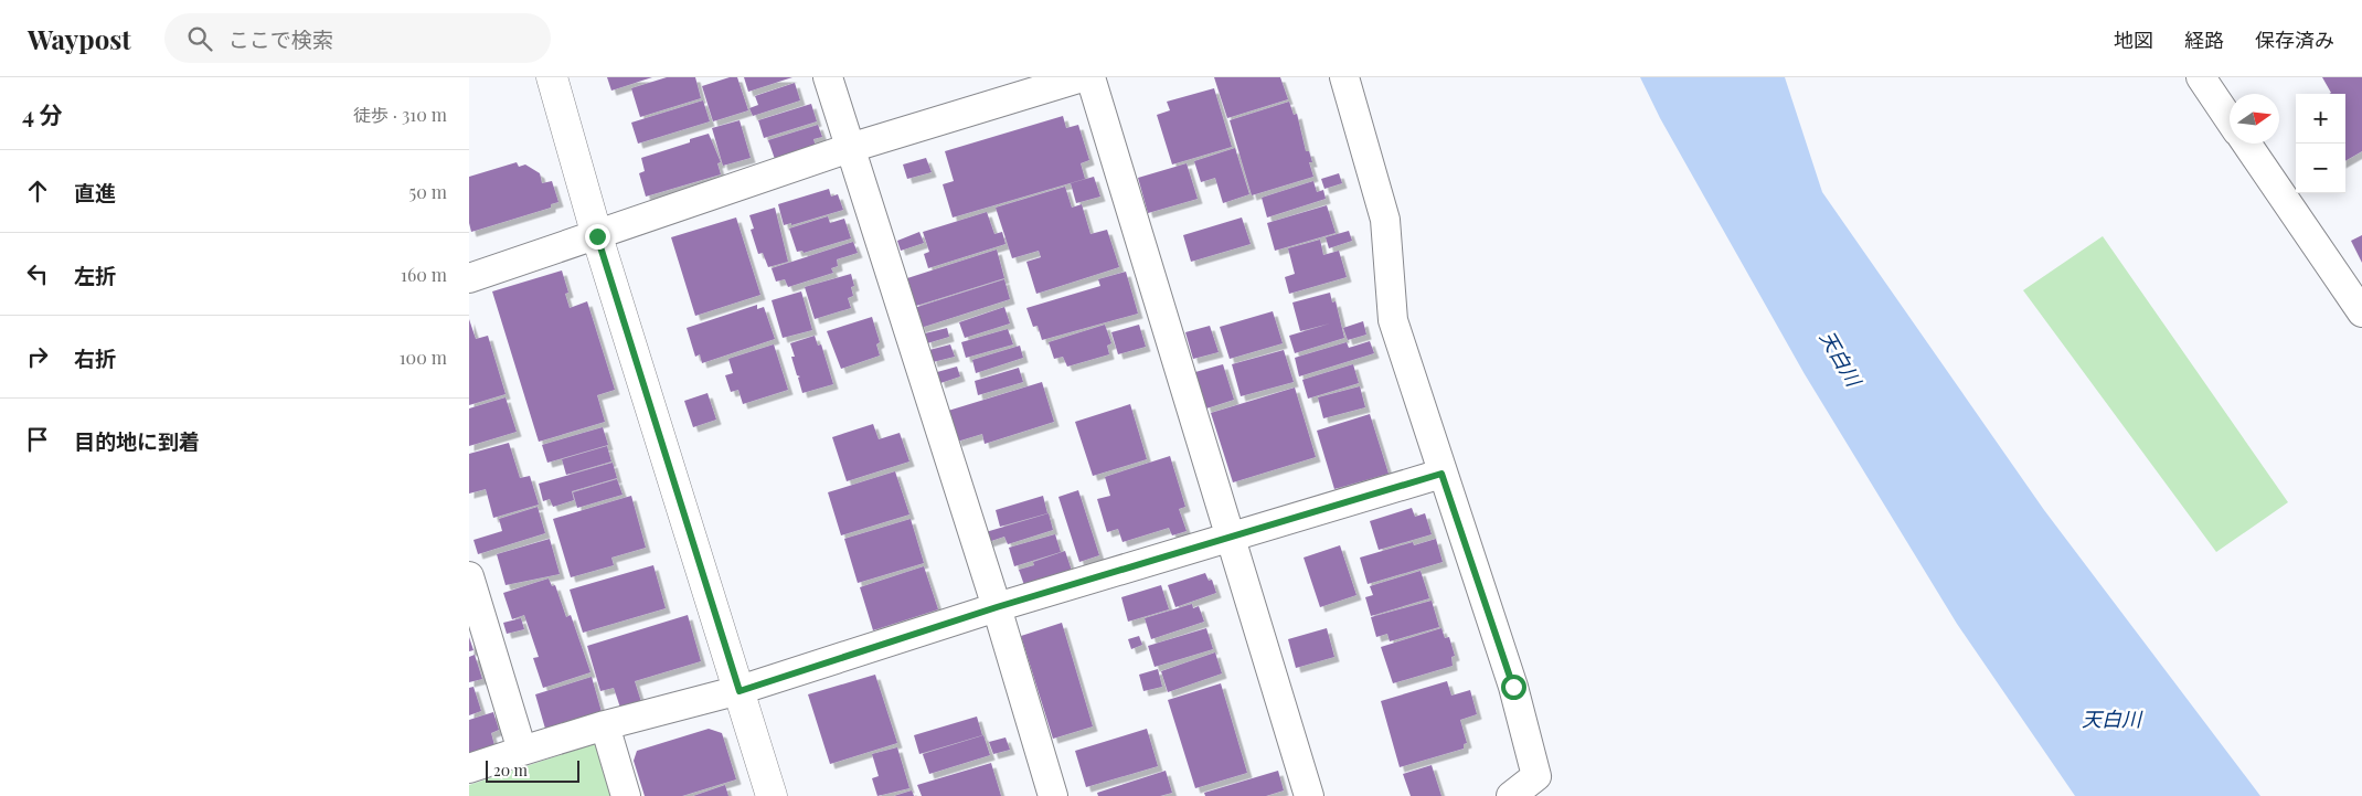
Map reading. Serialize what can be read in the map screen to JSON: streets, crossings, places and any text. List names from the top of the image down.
{
  "water": ["天白川"],
  "scale_bar": "20 m",
  "north": "right",
  "page": {
    "header": "Waypost",
    "search": "ここで検索",
    "nav": ["地図", "経路", "保存済み"],
    "heading": ["4 分", "徒歩 · 310 m"],
    "map_buttons": ["+", "−"],
    "list": [
      ["直進", "50 m"],
      ["左折", "160 m"],
      ["右折", "100 m"],
      "目的地に到着"
    ],
    "scale": "20 m"
  }
}
